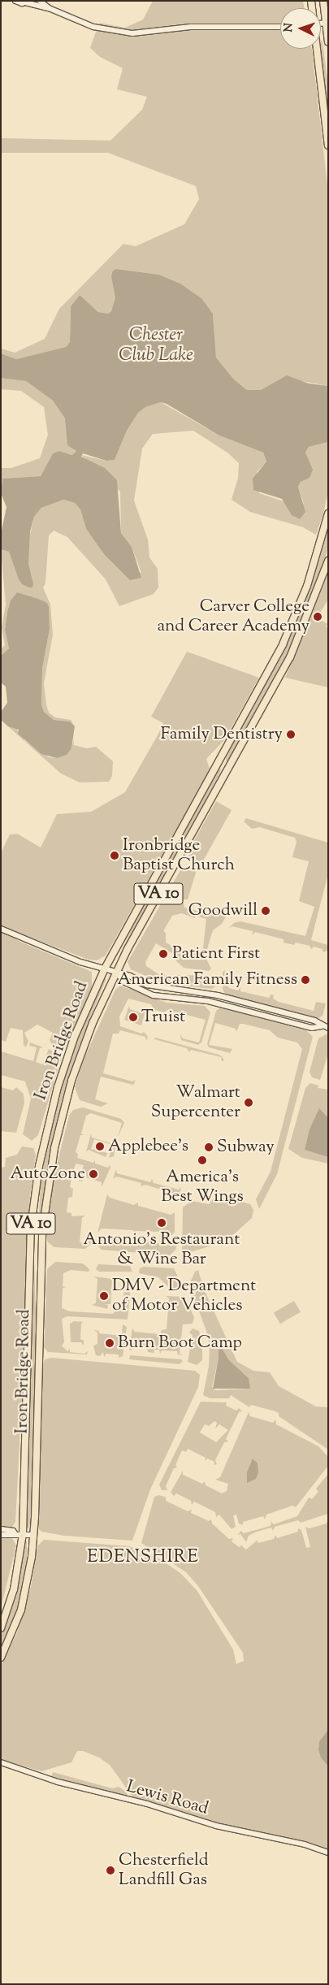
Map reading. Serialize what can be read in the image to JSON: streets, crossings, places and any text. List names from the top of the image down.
{
  "streets": {
    "main road": ["VA 10", "Iron Bridge Road"],
    "street": ["Lewis Road"]
  },
  "districts": ["EDENSHIRE"],
  "water": ["Chester Club Lake"],
  "places": [
    "Carver College and Career Academy",
    "Family Dentistry",
    "Ironbridge Baptist Church",
    "Goodwill",
    "Patient First",
    "American Family Fitness",
    "Truist",
    "Walmart Supercenter",
    "Applebee's",
    "Subway",
    "America's Best Wings",
    "AutoZone",
    "Antonio's Restaurant & Wine Bar",
    "DMV - Department of Motor Vehicles",
    "Burn Boot Camp",
    "Chesterfield Landfill Gas"
  ],
  "north": "left"
}
